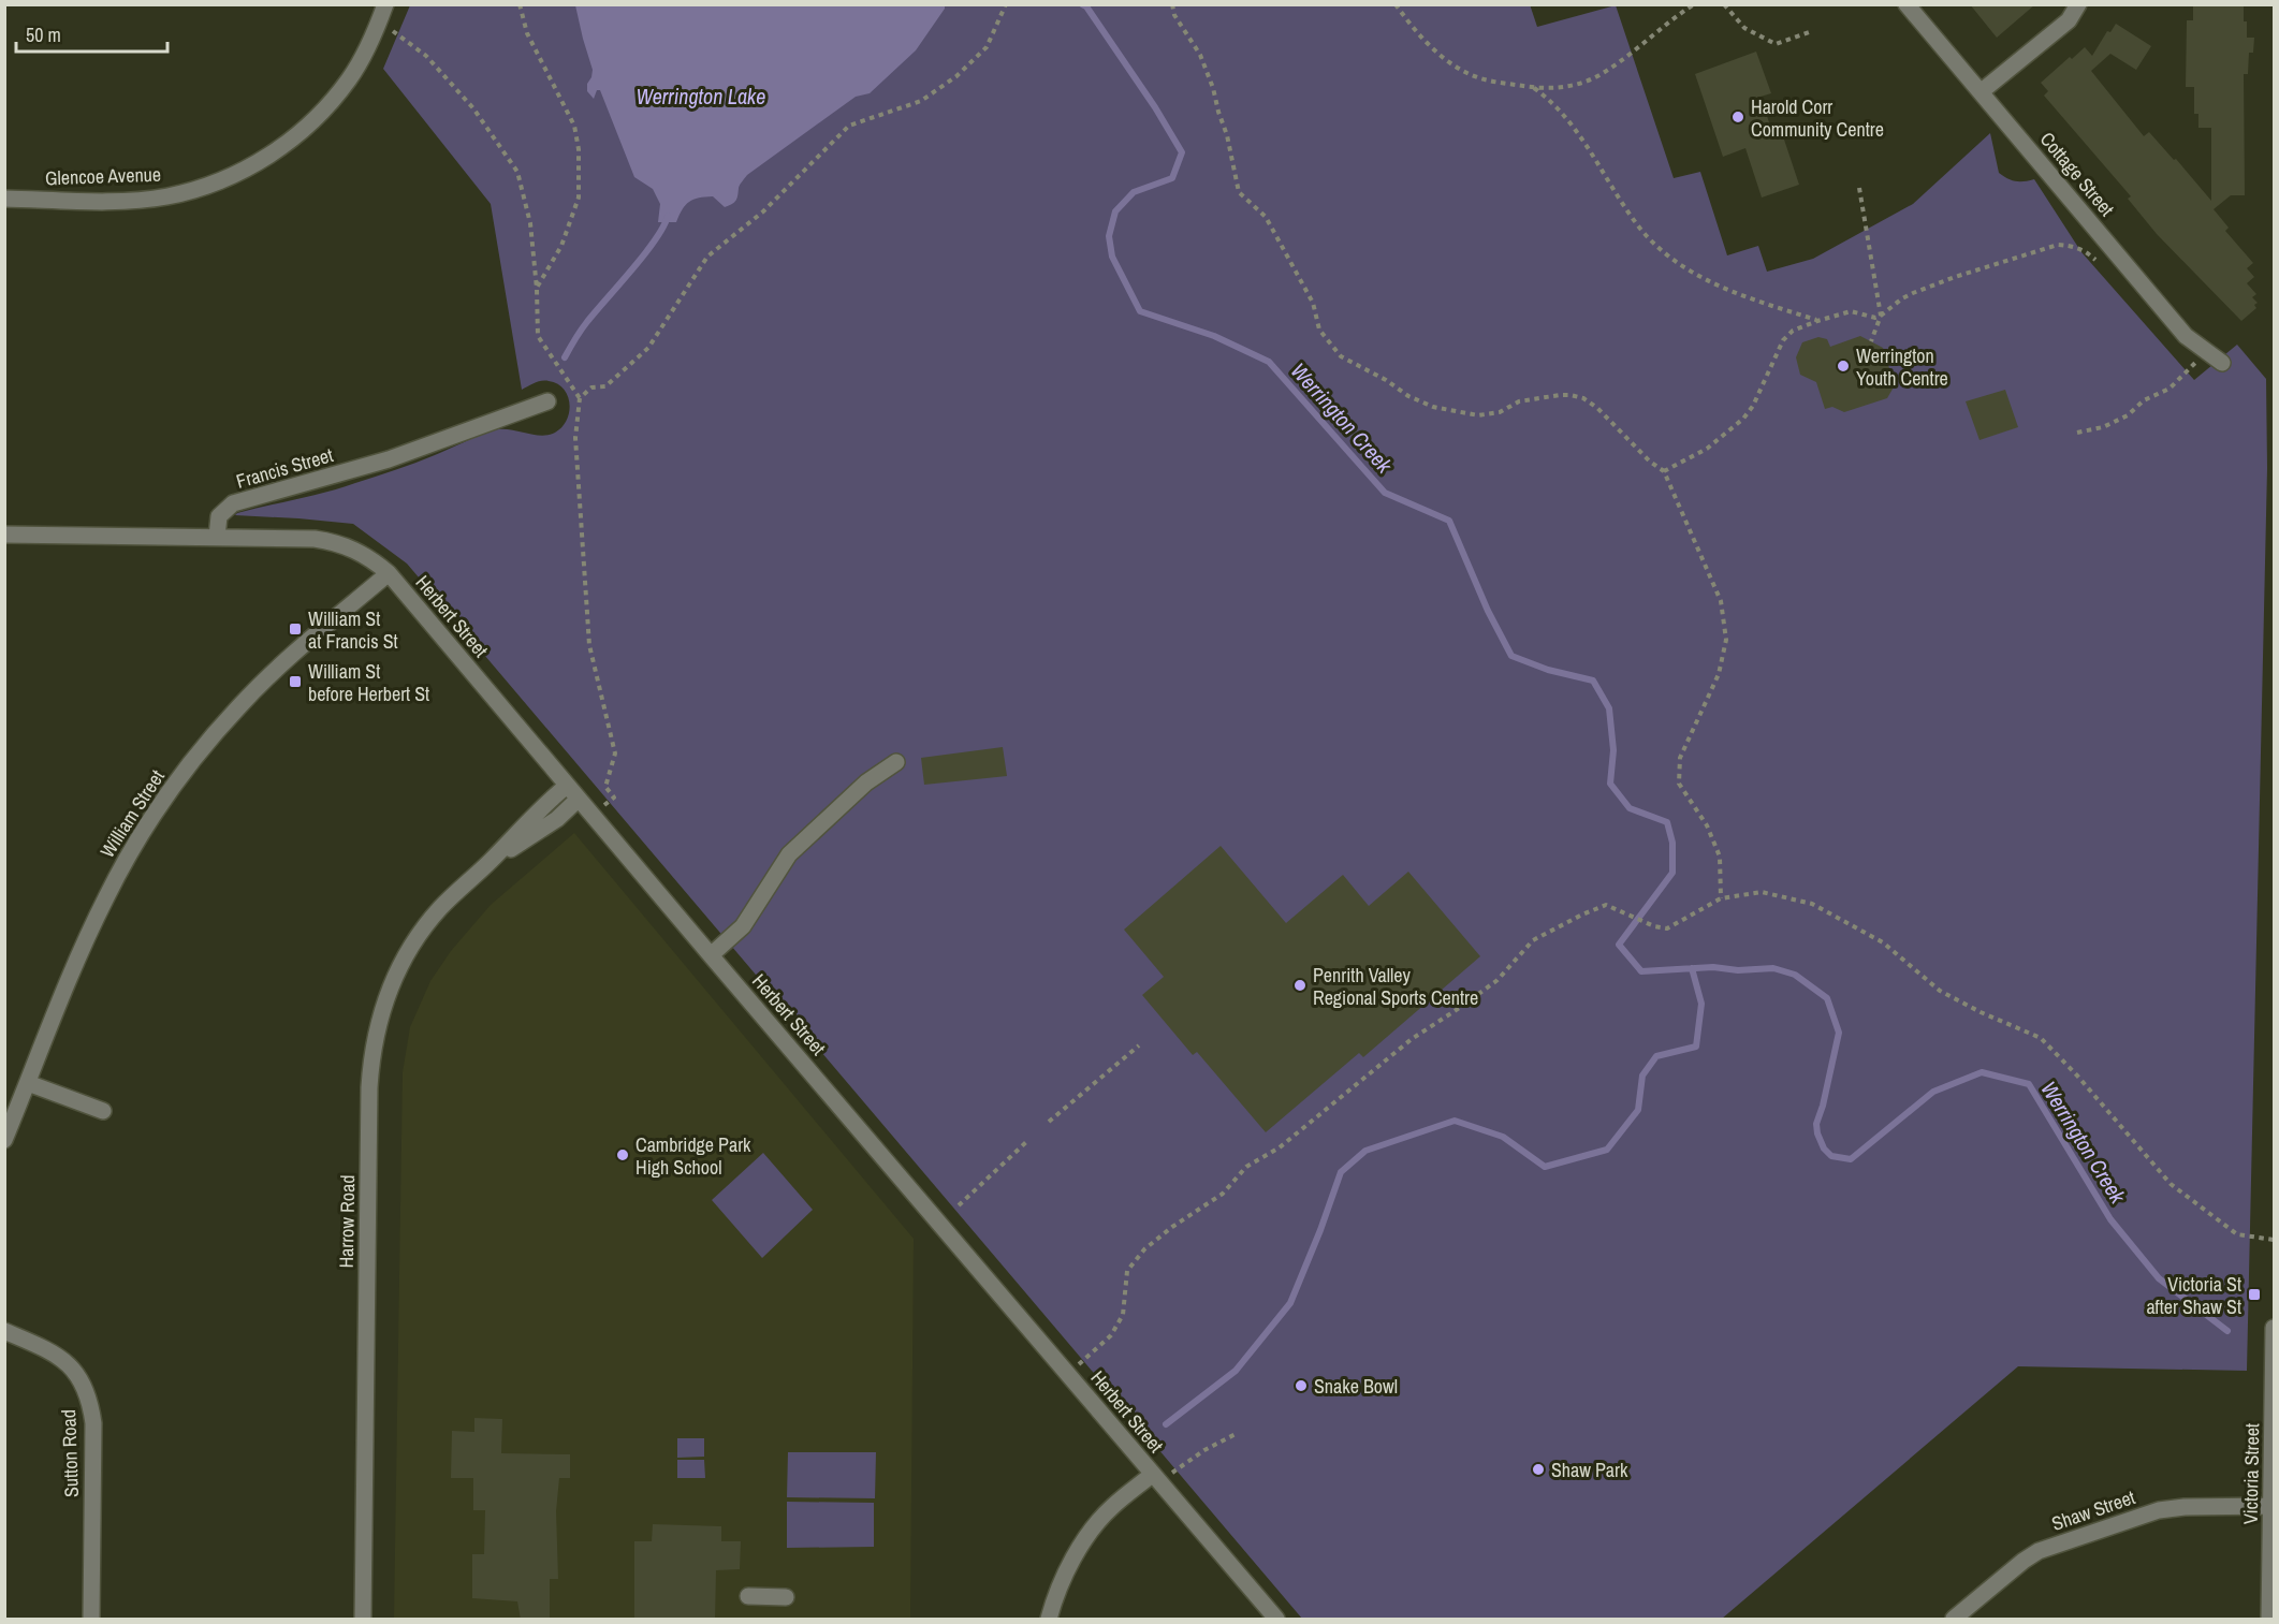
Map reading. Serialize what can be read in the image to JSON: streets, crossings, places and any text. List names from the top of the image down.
{
  "streets": {
    "street": [
      "Cottage Street",
      "Glencoe Avenue",
      "Francis Street",
      "Herbert Street",
      "William Street",
      "Harrow Road",
      "Sutton Road",
      "Victoria Street",
      "Shaw Street"
    ]
  },
  "crossings": [
    ["Francis Street", "Herbert Street"],
    ["Herbert Street", "William Street"],
    ["Herbert Street", "Harrow Road"],
    ["Victoria Street", "Shaw Street"]
  ],
  "water": ["Werrington Lake", "Werrington Creek"],
  "places": {
    "other": [
      "Harold Corr Community Centre",
      "Werrington Youth Centre",
      "Penrith Valley Regional Sports Centre",
      "Cambridge Park High School",
      "Snake Bowl",
      "Shaw Park"
    ],
    "transit": ["William St at Francis St", "William St before Herbert St", "Victoria St after Shaw St"]
  },
  "scale_bar": "50 m"
}
